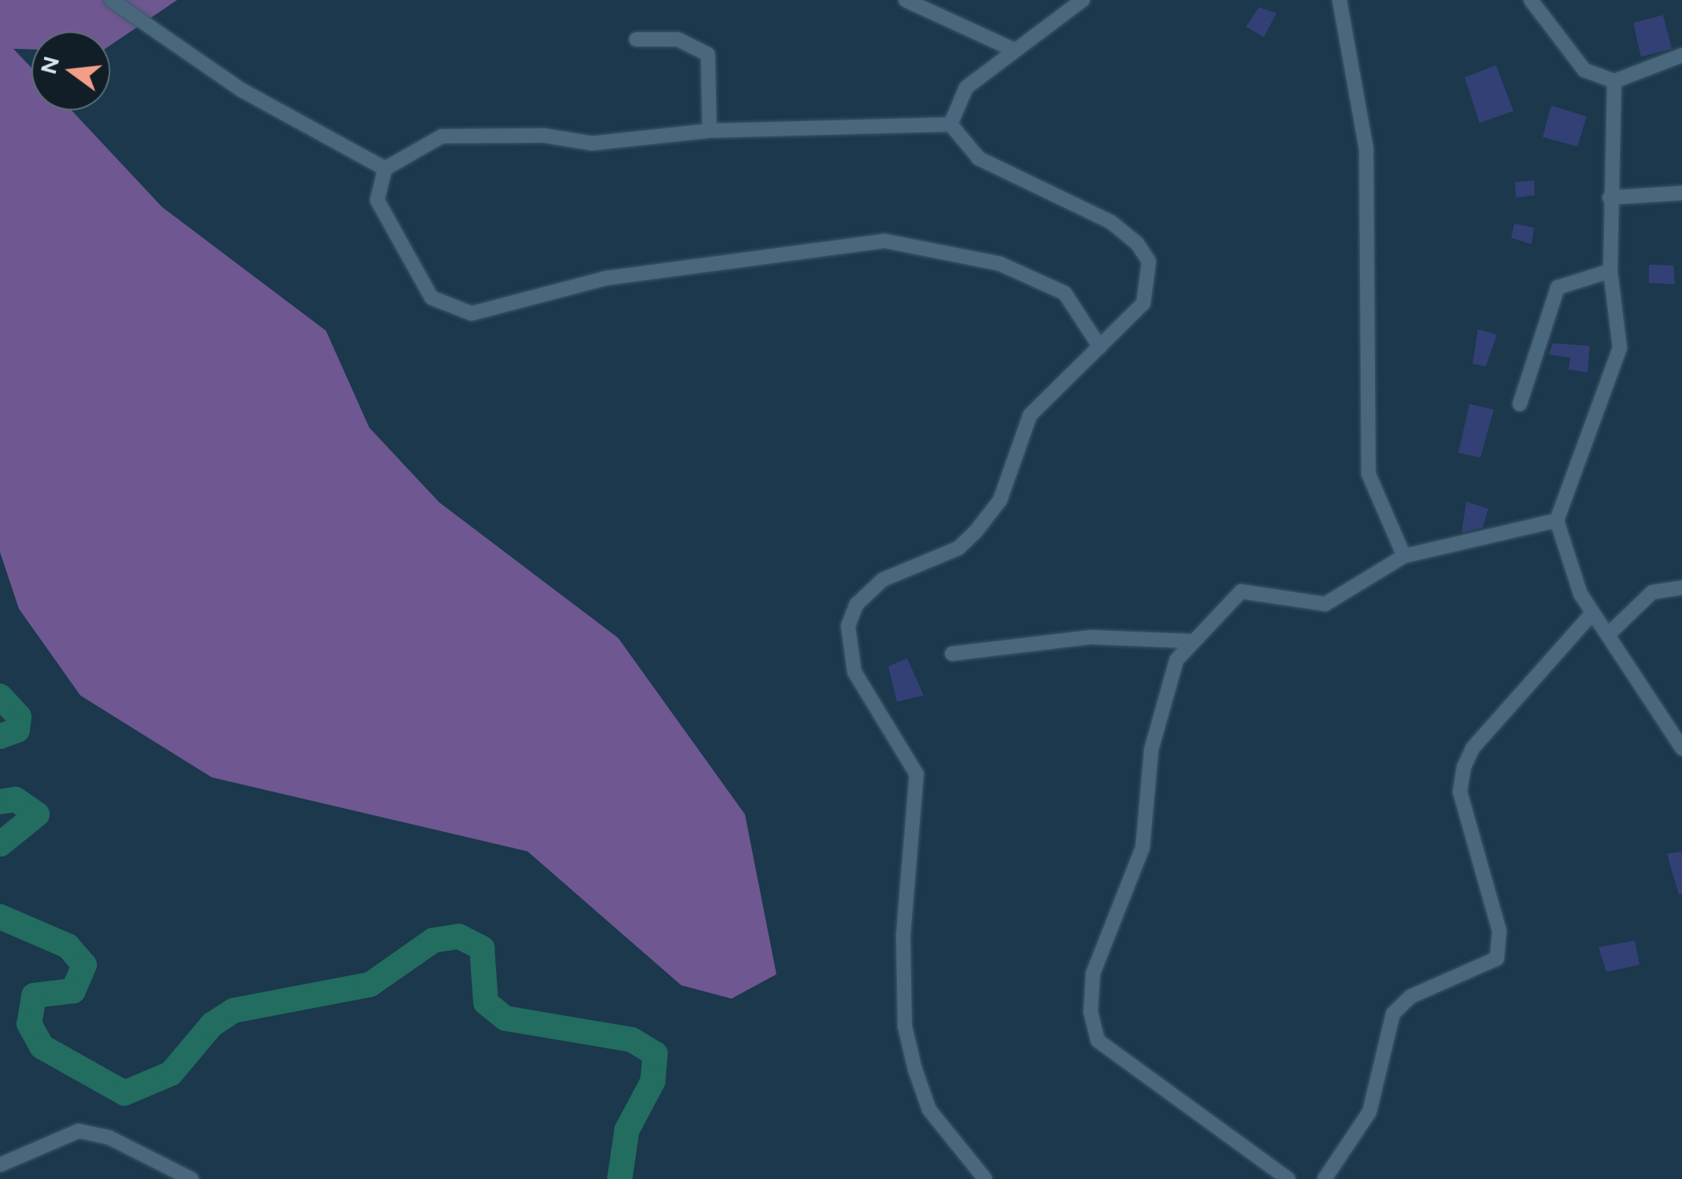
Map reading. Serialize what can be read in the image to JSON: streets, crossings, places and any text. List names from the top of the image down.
{
  "north": "left"
}
